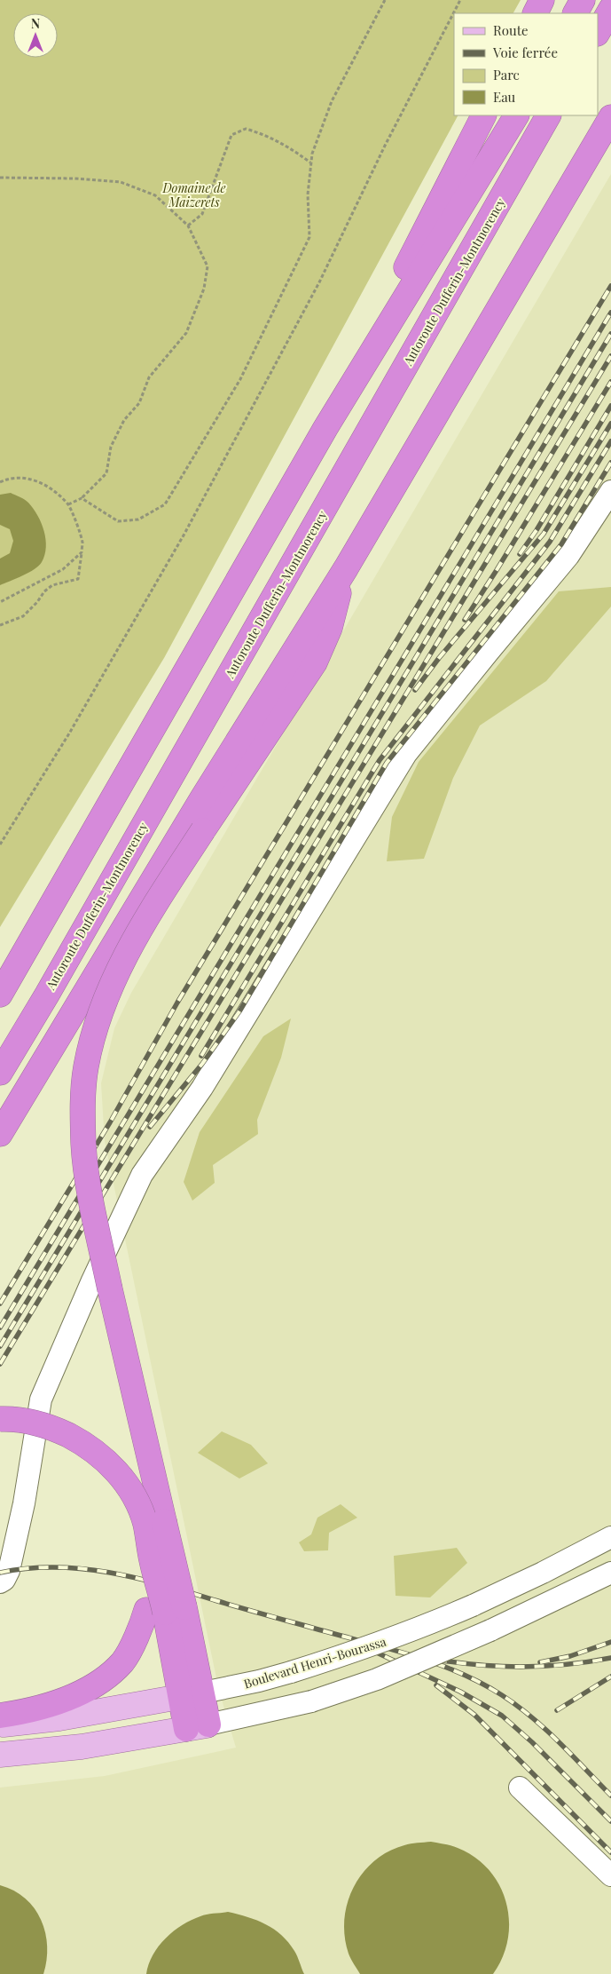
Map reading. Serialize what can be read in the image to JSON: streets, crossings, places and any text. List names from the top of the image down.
{
  "streets": {
    "highway": ["Autoroute Dufferin-Montmorency"],
    "main road": ["Boulevard Henri-Bourassa"]
  },
  "parks": ["Domaine de Maizerets"],
  "legend": [
    "Route",
    "Voie ferrée",
    "Parc",
    "Eau"
  ],
  "north": "top"
}
